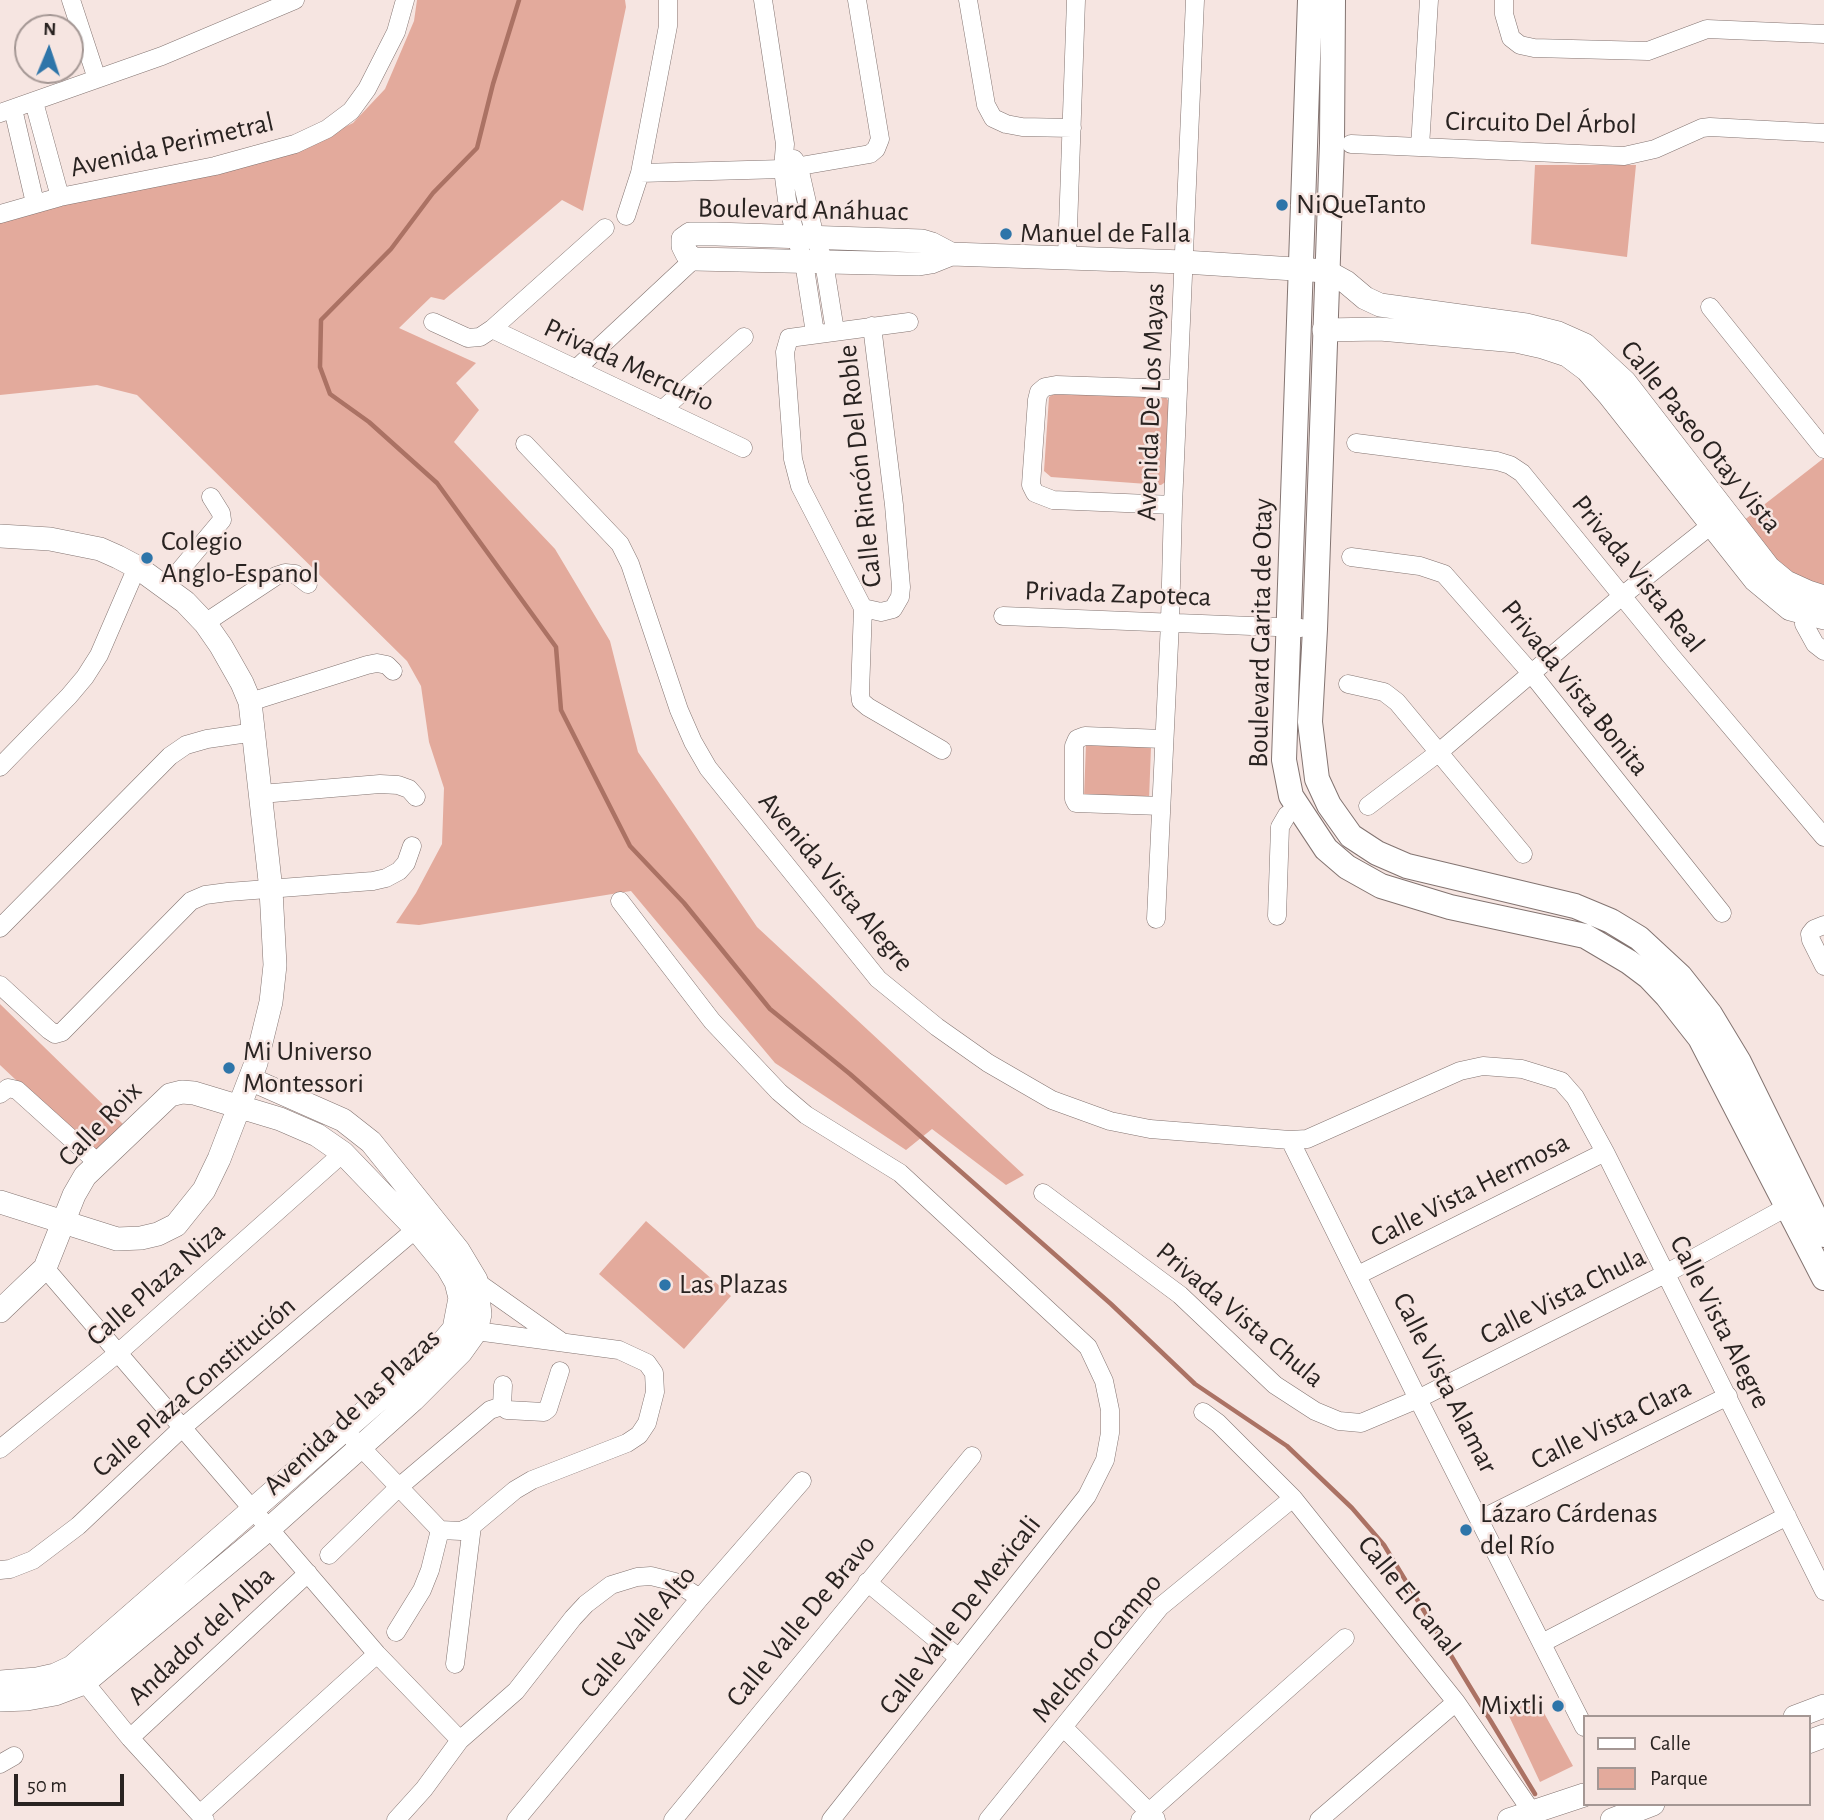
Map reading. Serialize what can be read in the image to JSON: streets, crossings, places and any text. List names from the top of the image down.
{
  "streets": {
    "main road": ["Boulevard Garita de Otay"],
    "street": [
      "Circuito Del Árbol",
      "Avenida Perimetral",
      "Boulevard Anáhuac",
      "Privada Mercurio",
      "Avenida De Los Mayas",
      "Calle Paseo Otay Vista",
      "Calle Rincón Del Roble",
      "Privada Vista Real",
      "Privada Zapoteca",
      "Privada Vista Bonita",
      "Avenida Vista Alegre",
      "Calle Roix",
      "Calle Vista Hermosa",
      "Calle Plaza Niza",
      "Calle Vista Chula",
      "Privada Vista Chula",
      "Calle Vista Alegre",
      "Calle Vista Alamar",
      "Calle Plaza Constitución",
      "Avenida de las Plazas",
      "Calle Vista Clara",
      "Calle El Canal",
      "Calle Valle De Mexicali",
      "Calle Valle De Bravo",
      "Calle Valle Alto",
      "Andador del Alba",
      "Melchor Ocampo"
    ]
  },
  "crossings": [
    ["Boulevard Anáhuac", "Avenida De Los Mayas"],
    ["Boulevard Anáhuac", "Calle Paseo Otay Vista"],
    ["Boulevard Anáhuac", "Boulevard Garita de Otay"],
    ["Avenida De Los Mayas", "Privada Zapoteca"],
    ["Calle Paseo Otay Vista", "Boulevard Garita de Otay"],
    ["Privada Zapoteca", "Boulevard Garita de Otay"],
    ["Boulevard Garita de Otay", "Calle Vista Chula"],
    ["Avenida Vista Alegre", "Calle Vista Alegre"],
    ["Avenida Vista Alegre", "Calle Vista Alamar"],
    ["Calle Roix", "Avenida de las Plazas"],
    ["Calle Vista Hermosa", "Calle Vista Alegre"],
    ["Calle Vista Hermosa", "Calle Vista Alamar"],
    ["Calle Plaza Niza", "Avenida de las Plazas"],
    ["Calle Vista Chula", "Privada Vista Chula"],
    ["Calle Vista Chula", "Calle Vista Alegre"],
    ["Calle Vista Chula", "Calle Vista Alamar"],
    ["Privada Vista Chula", "Calle Vista Alamar"],
    ["Calle Vista Alegre", "Calle Vista Clara"],
    ["Calle Vista Alamar", "Calle Vista Clara"],
    ["Calle Plaza Constitución", "Avenida de las Plazas"],
    ["Calle El Canal", "Melchor Ocampo"]
  ],
  "places": [
    "NiQueTanto",
    "Manuel de Falla",
    "Colegio Anglo-Espanol",
    "Mi Universo Montessori",
    "Las Plazas",
    "Lázaro Cárdenas del Río",
    "Mixtli"
  ],
  "legend": ["Calle", "Parque"],
  "scale_bar": "50 m",
  "north": "top"
}
